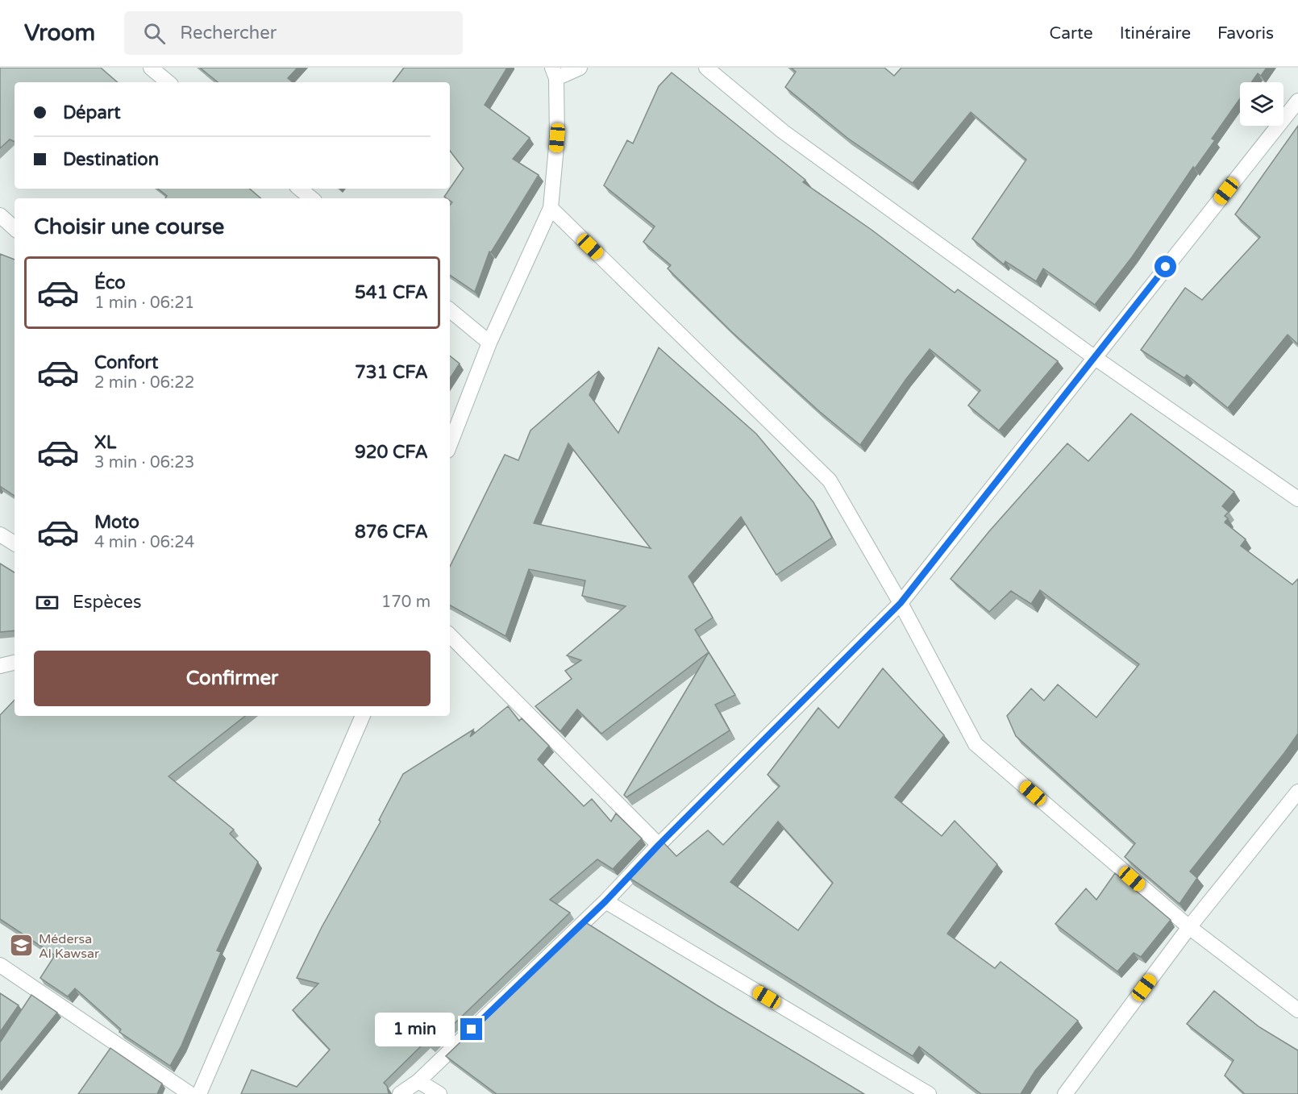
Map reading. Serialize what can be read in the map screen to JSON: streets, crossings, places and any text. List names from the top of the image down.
{
  "places": {
    "school or university": ["Médersa Al Kawsar"]
  },
  "page": {
    "header": "Vroom",
    "search": "Rechercher",
    "nav": ["Carte", "Itinéraire", "Favoris"],
    "banner": ["Départ", "Destination"],
    "heading": "Choisir une course",
    "list": [
      {
        "name": "Éco",
        "note": "1 min · 06:21",
        "value": "541 CFA"
      },
      {
        "name": "Confort",
        "note": "2 min · 06:22",
        "value": "731 CFA"
      },
      {
        "name": "XL",
        "note": "3 min · 06:23",
        "value": "920 CFA"
      },
      {
        "name": "Moto",
        "note": "4 min · 06:24",
        "value": "876 CFA"
      }
    ],
    "pay": ["Espèces", "170 m"],
    "buttons": "Confirmer",
    "bubble": "1 min"
  }
}
